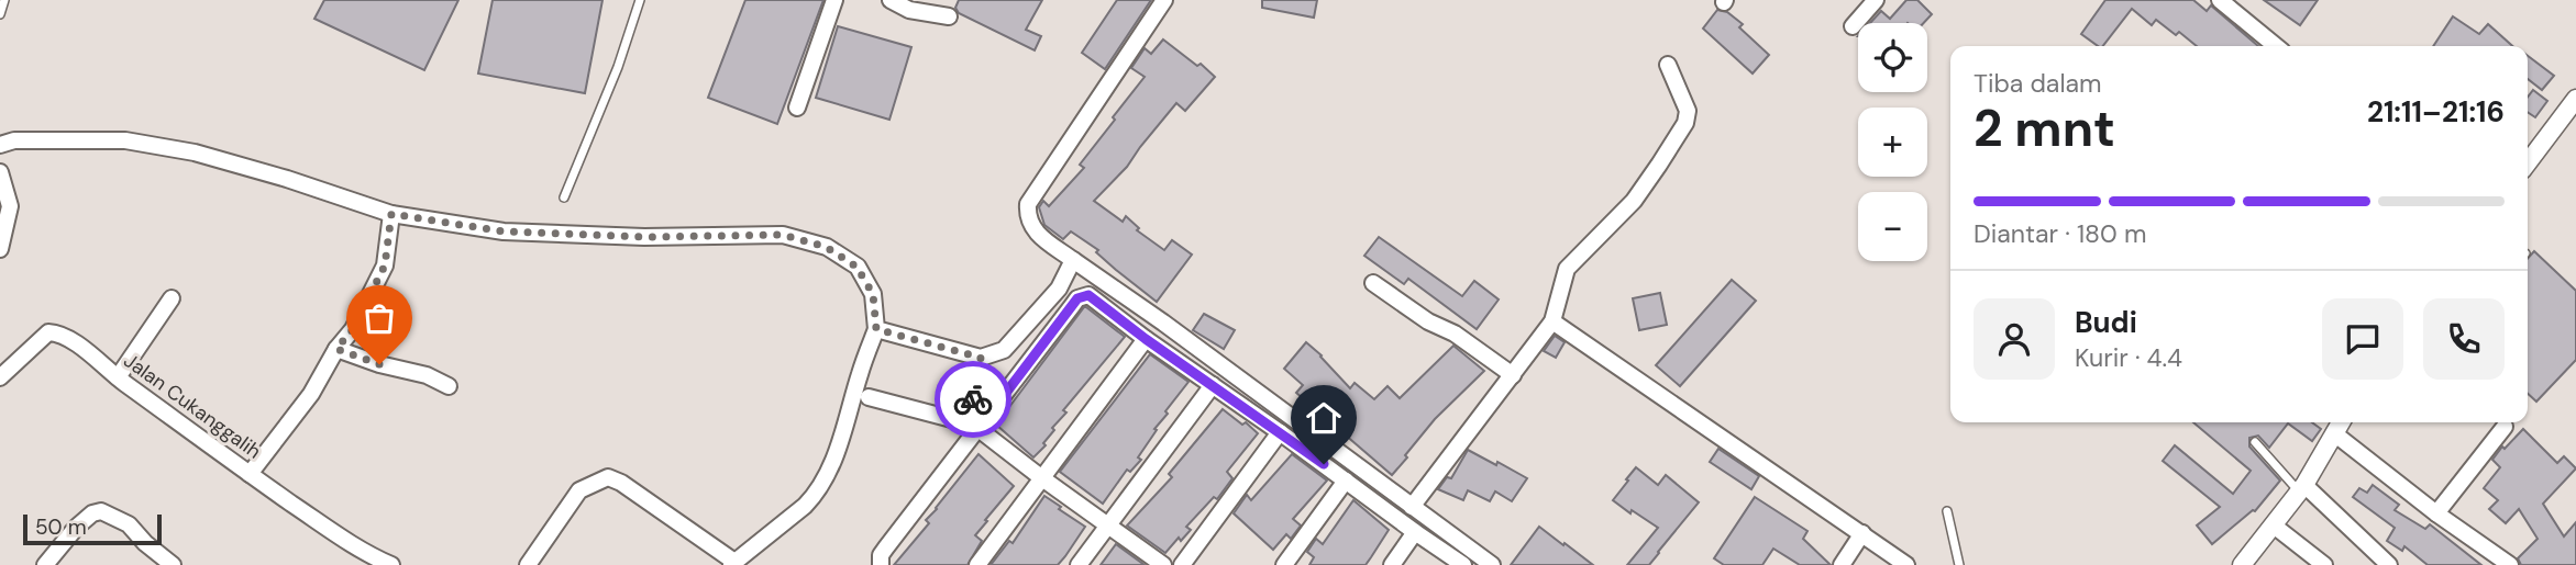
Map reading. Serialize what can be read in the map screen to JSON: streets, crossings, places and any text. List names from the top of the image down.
{
  "streets": {
    "street": ["Jalan Cukanggalih"]
  },
  "scale_bar": "50 m",
  "page": {
    "map_buttons": ["+", "−"],
    "heading": ["2 mnt", "Tiba dalam", "21:11–21:16"],
    "panel": ["Budi", "Kurir · 4.4"],
    "bar": "Diantar · 180 m",
    "scale": "50 m"
  }
}
